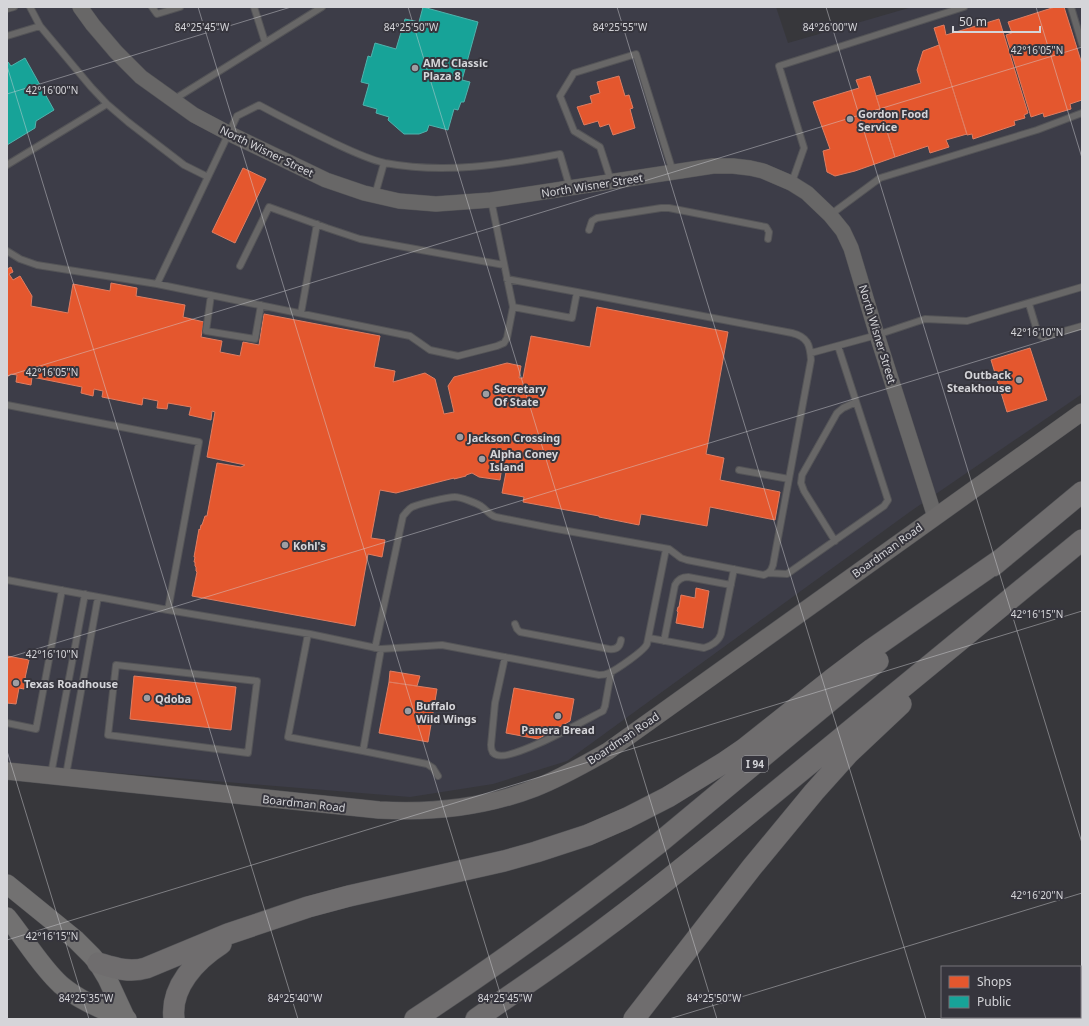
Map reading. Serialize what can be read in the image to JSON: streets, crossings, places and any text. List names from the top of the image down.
{
  "streets": {
    "highway": ["I 94"],
    "main road": ["Boardman Road"],
    "street": ["North Wisner Street"]
  },
  "crossings": [
    ["North Wisner Street", "Boardman Road"]
  ],
  "places": [
    "AMC Classic Plaza 8",
    "Gordon Food Service",
    "Outback Steakhouse",
    "Secretary Of State",
    "Jackson Crossing",
    "Alpha Coney Island",
    "Kohl's",
    "Texas Roadhouse",
    "Qdoba",
    "Buffalo Wild Wings",
    "Panera Bread"
  ],
  "legend": ["Shops", "Public"],
  "scale_bar": "50 m",
  "coordinates": [
    "84°25'45\"W",
    "84°25'50\"W",
    "84°25'55\"W",
    "84°26'00\"W",
    "42°16'05\"N",
    "42°16'00\"N",
    "42°16'10\"N",
    "42°16'15\"N",
    "42°16'20\"N",
    "84°25'35\"W",
    "84°25'40\"W"
  ]
}
